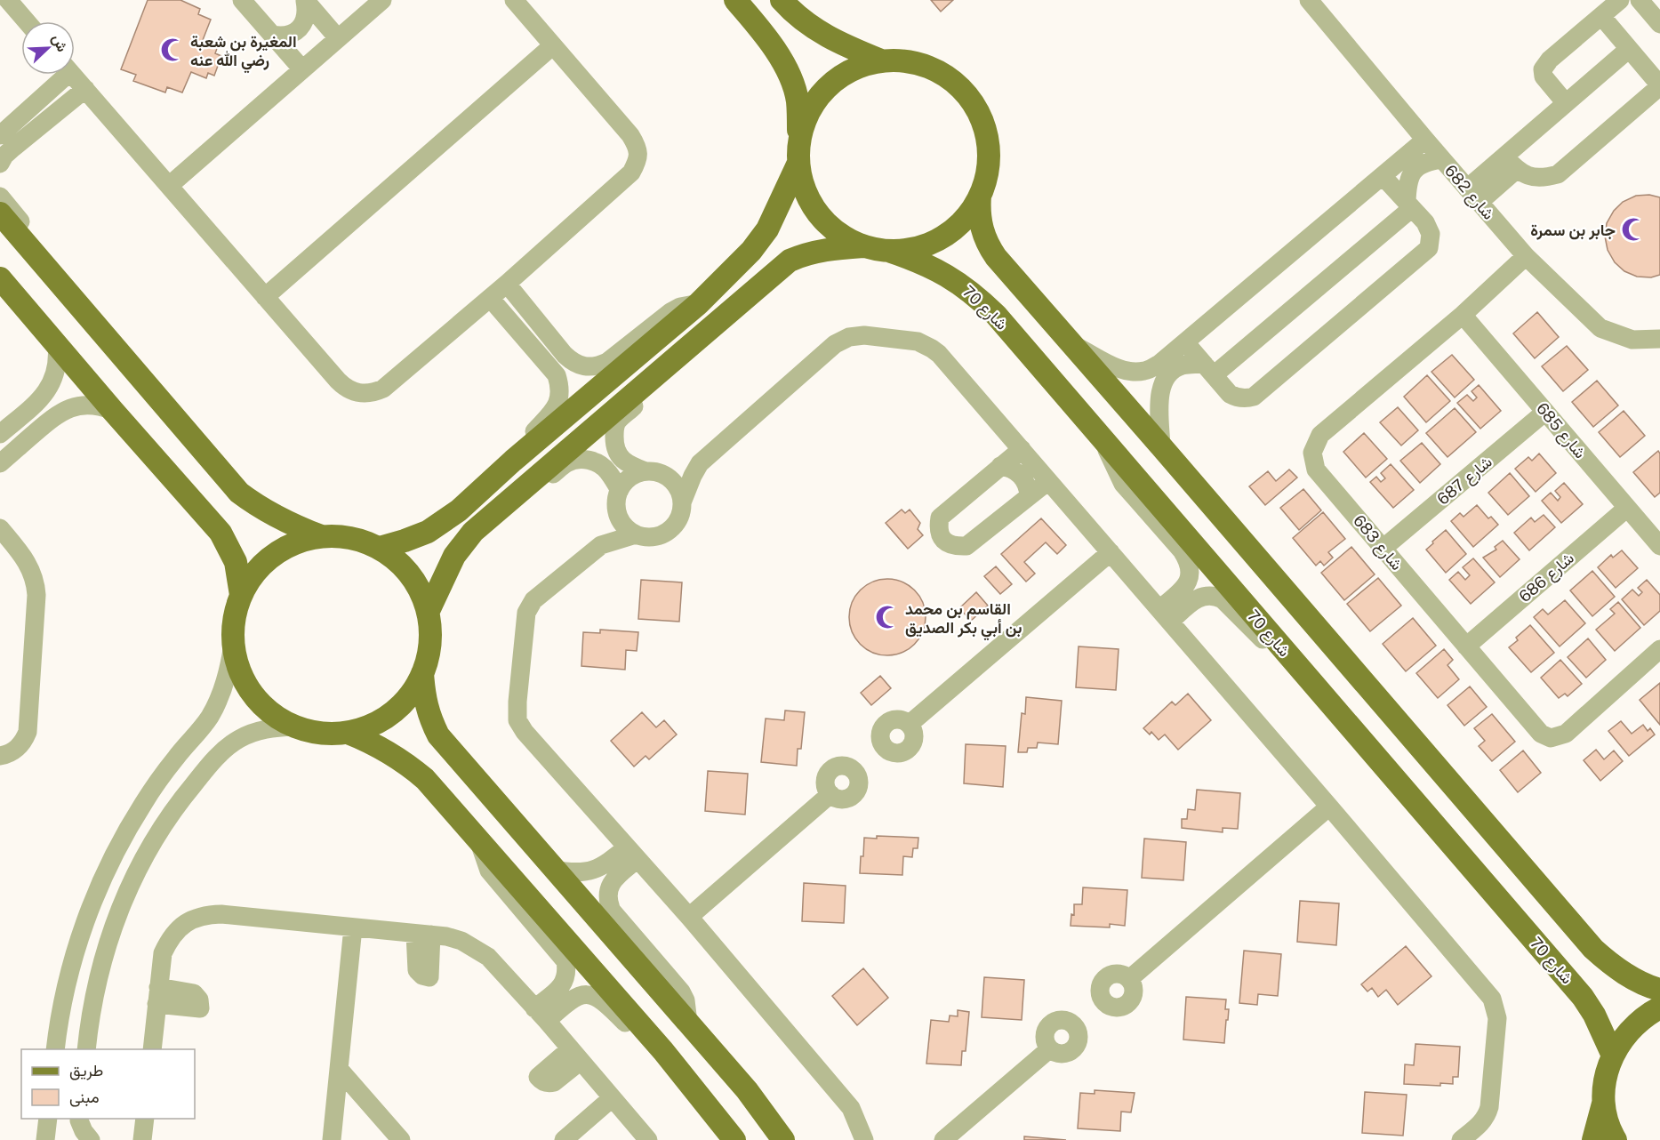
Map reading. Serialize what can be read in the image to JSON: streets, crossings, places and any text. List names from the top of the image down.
{
  "streets": {
    "main road": ["شارع 70"],
    "street": [
      "شارع 682",
      "شارع 685",
      "شارع 687",
      "شارع 683",
      "شارع 686"
    ]
  },
  "crossings": [
    ["شارع 682", "شارع 683"],
    ["شارع 685", "شارع 687"],
    ["شارع 685", "شارع 683"],
    ["شارع 685", "شارع 686"],
    ["شارع 687", "شارع 683"],
    ["شارع 683", "شارع 686"]
  ],
  "places": {
    "mosque": ["المغيرة بن شعبة رضي الله عنه", "جابر بن سمرة", "القاسم بن محمد بن أبي بكر الصديق"]
  },
  "legend": ["طريق", "مبنى"],
  "north": "top right"
}
